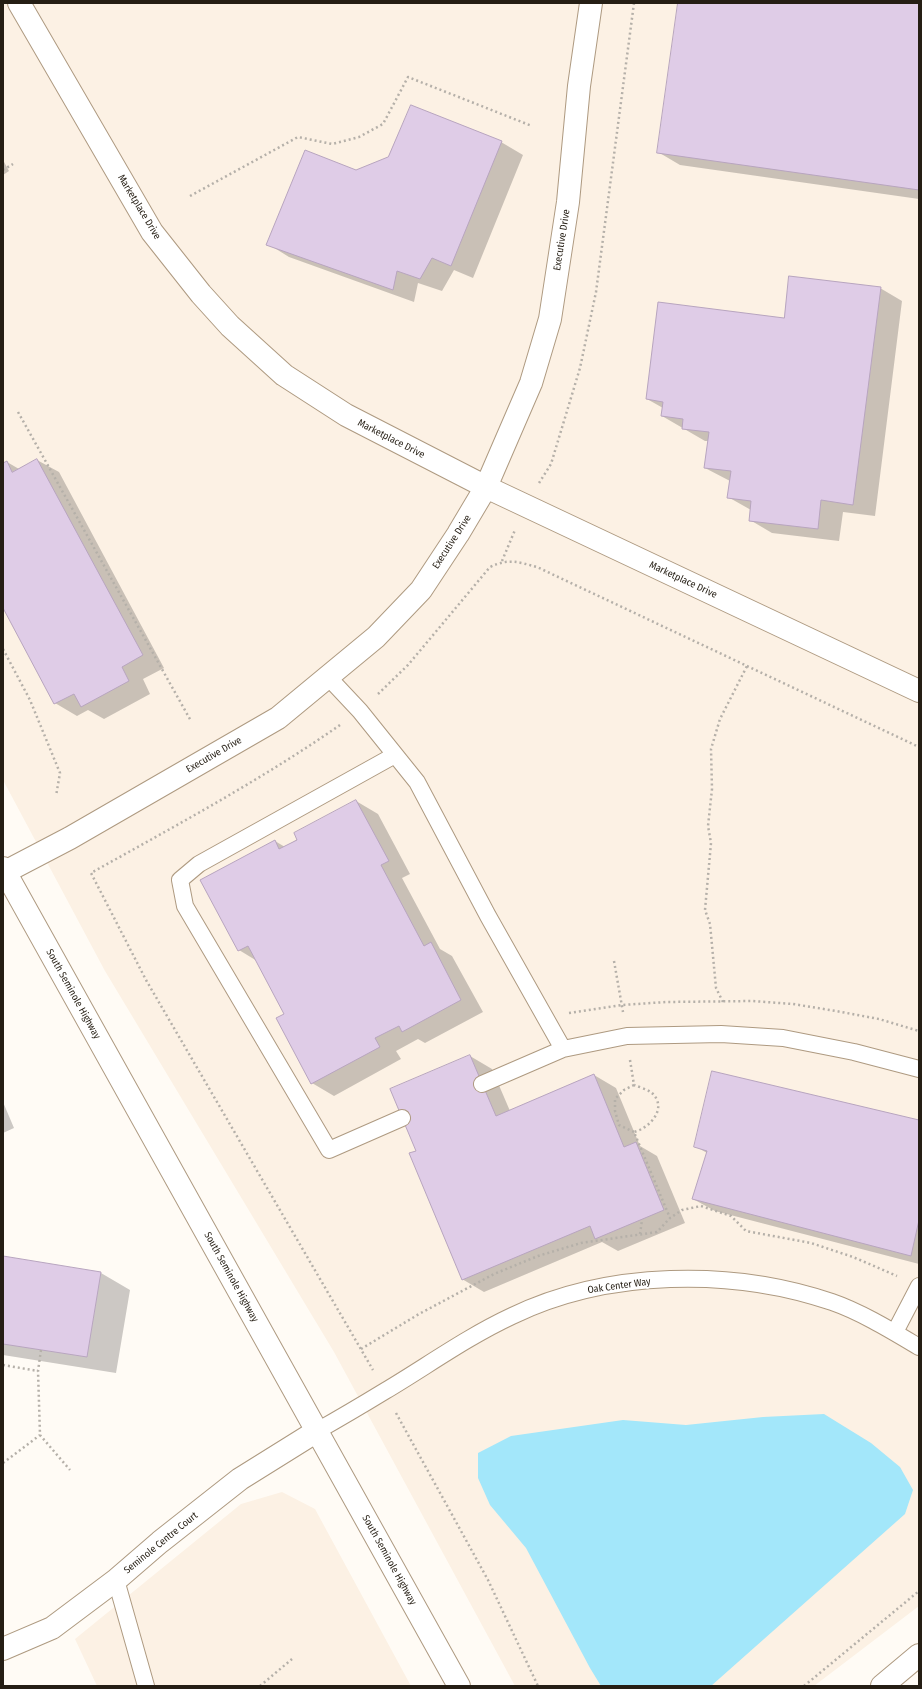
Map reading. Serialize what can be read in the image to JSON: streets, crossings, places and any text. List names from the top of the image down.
{
  "streets": {
    "street": [
      "Marketplace Drive",
      "Executive Drive",
      "South Seminole Highway",
      "Seminole Centre Court"
    ],
    "lane": ["Oak Center Way"]
  },
  "crossings": [
    ["Marketplace Drive", "Executive Drive"],
    ["Executive Drive", "South Seminole Highway"],
    ["South Seminole Highway", "Oak Center Way"],
    ["South Seminole Highway", "Seminole Centre Court"],
    ["Oak Center Way", "Seminole Centre Court"]
  ]
}
